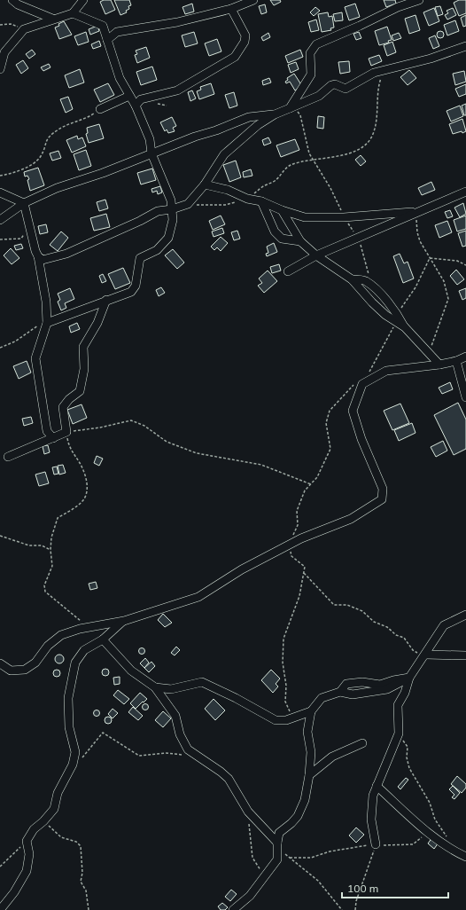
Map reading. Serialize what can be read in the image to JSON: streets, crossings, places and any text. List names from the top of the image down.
{
  "scale_bar": "100 m"
}
